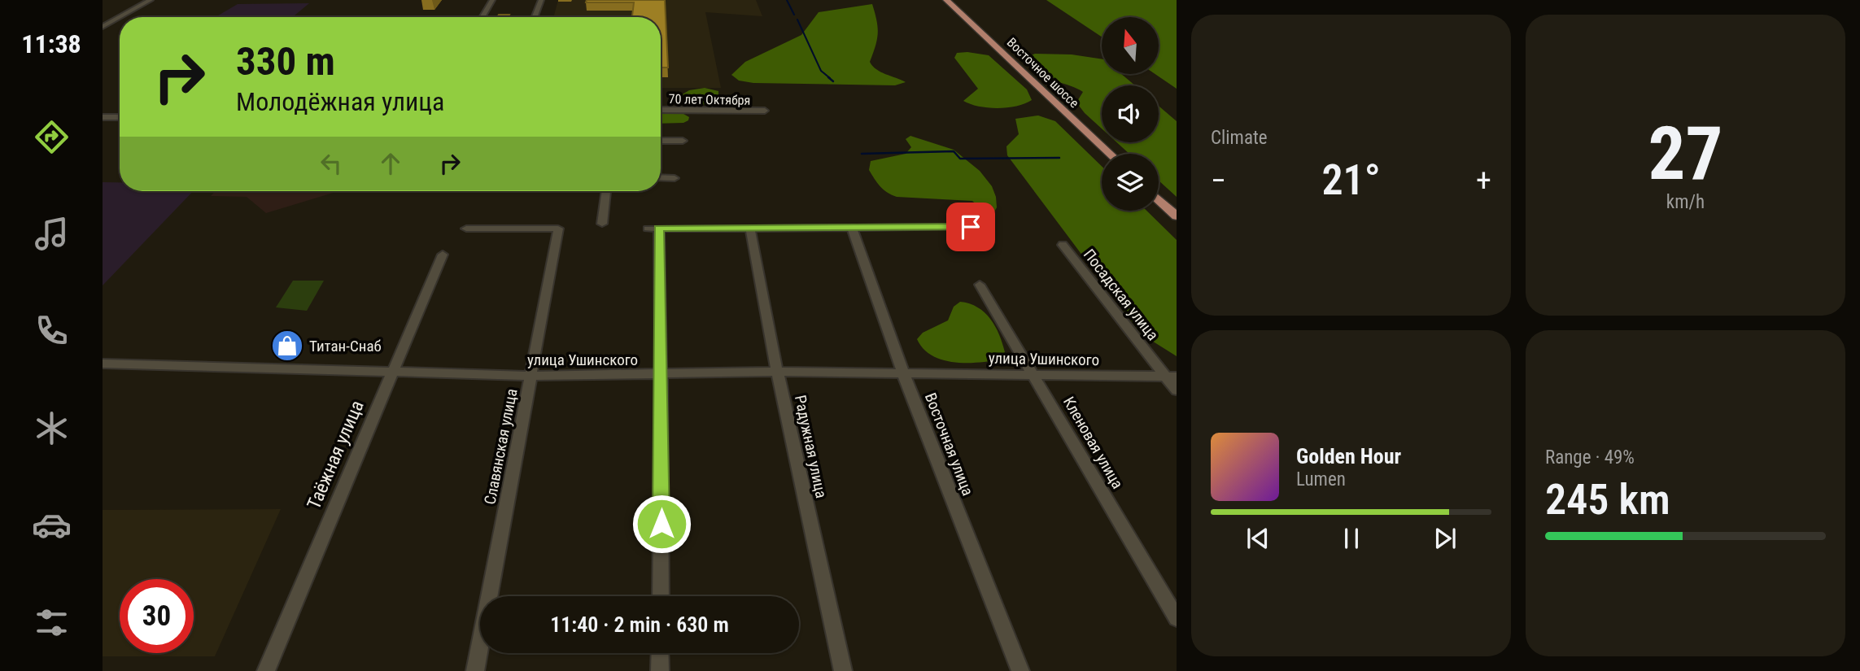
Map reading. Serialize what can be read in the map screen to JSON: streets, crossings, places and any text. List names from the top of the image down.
{
  "streets": {
    "main road": ["Восточное шоссе"],
    "street": [
      "70 лет Октября",
      "Посадская улица",
      "улица Ушинского",
      "Кленовая улица",
      "Восточная улица",
      "Славянская улица",
      "Радужная улица",
      "Таёжная улица"
    ]
  },
  "crossings": [
    ["Посадская улица", "улица Ушинского"],
    ["улица Ушинского", "Кленовая улица"],
    ["улица Ушинского", "Восточная улица"],
    ["улица Ушинского", "Славянская улица"],
    ["улица Ушинского", "Радужная улица"],
    ["улица Ушинского", "Таёжная улица"]
  ],
  "places": {
    "shop": ["Титан-Снаб"]
  },
  "north": "top",
  "page": {
    "tabs": "11:38",
    "tile": [
      "Climate",
      ["27", "km/h"],
      ["Range · 49%", "245 km"]
    ],
    "turn": ["330 m", "Молодёжная улица"],
    "heat": ["−", "21°", "+"],
    "song": ["Golden Hour", "Lumen"],
    "limit": "30",
    "trip": "11:40 · 2 min · 630 m"
  }
}
